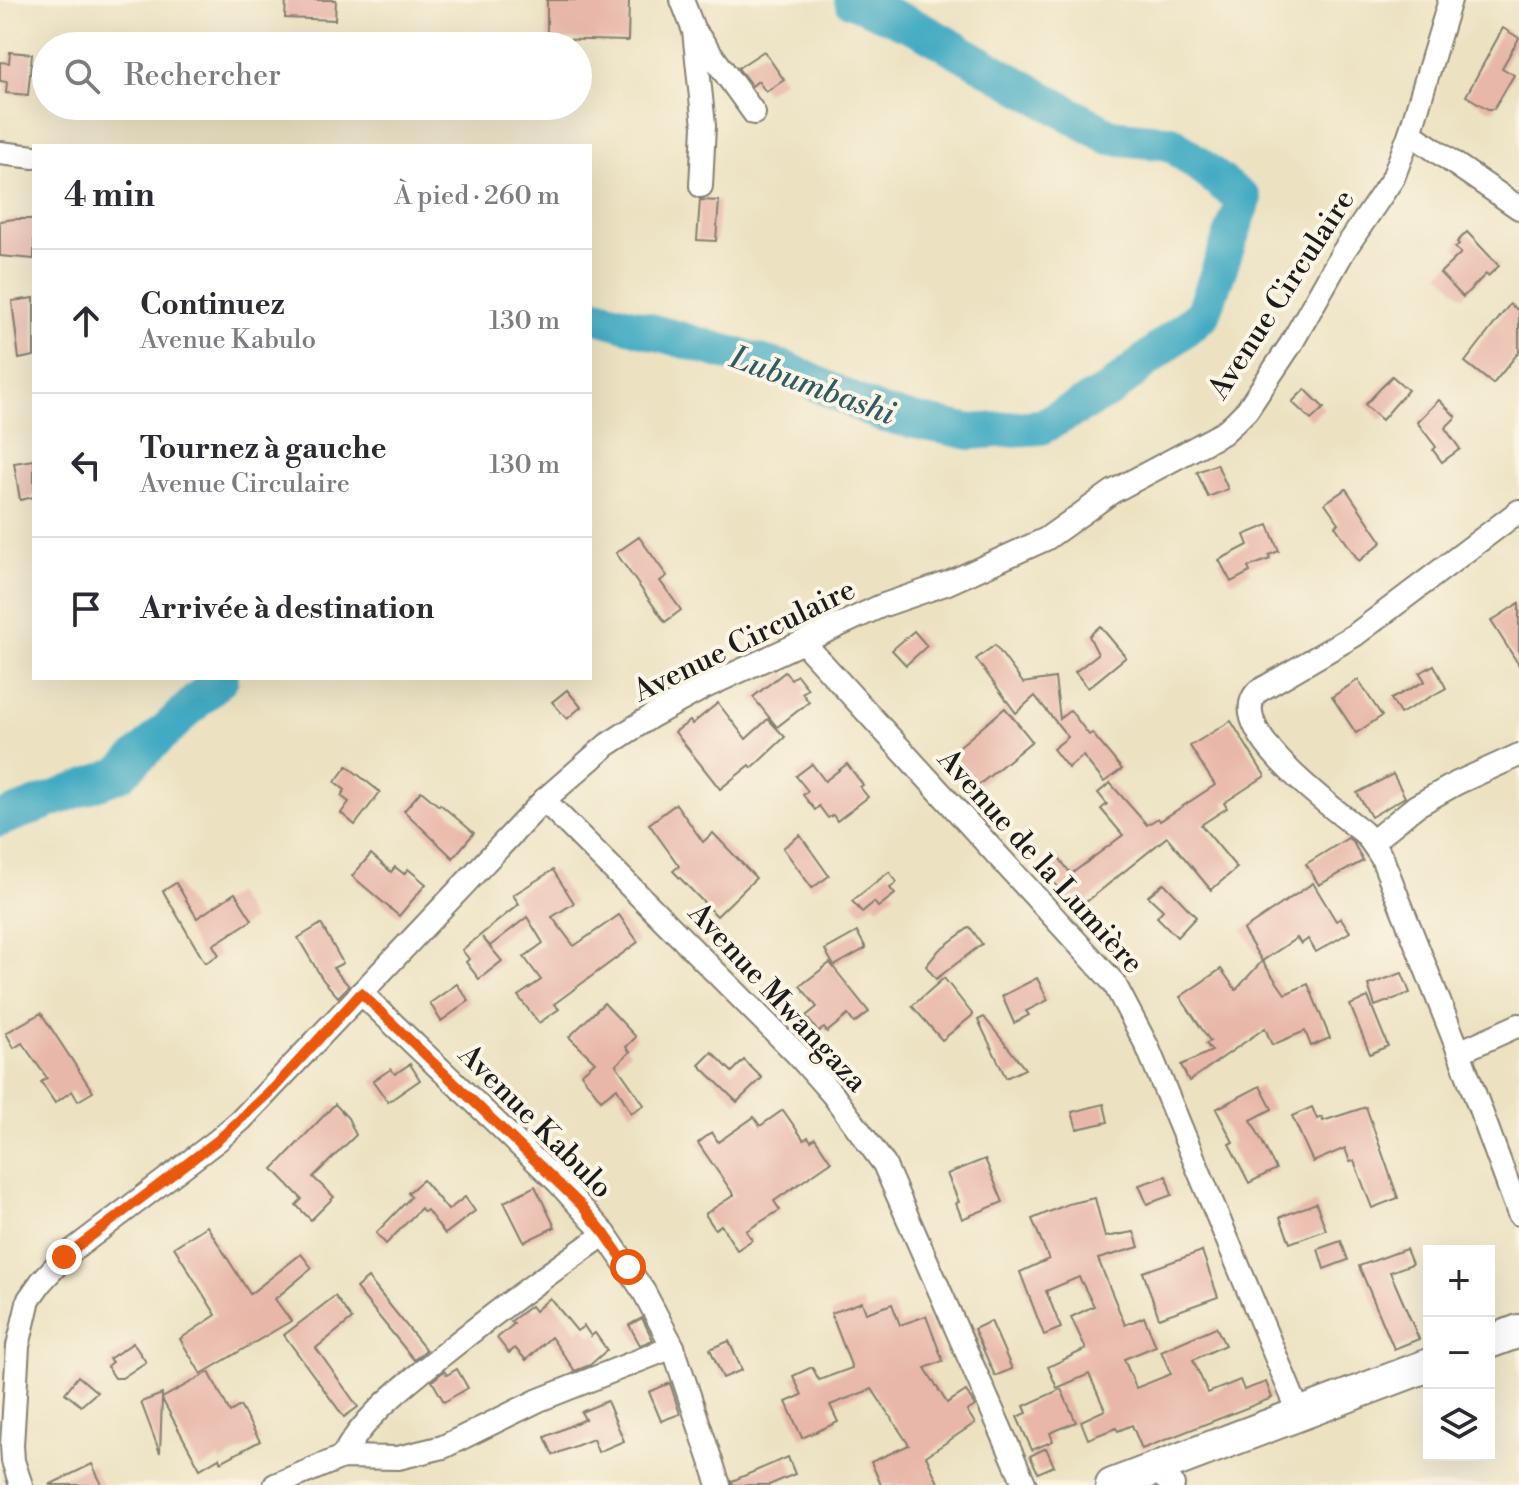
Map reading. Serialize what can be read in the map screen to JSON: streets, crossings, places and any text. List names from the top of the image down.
{
  "streets": {
    "street": [
      "Avenue Circulaire",
      "Avenue de la Lumière",
      "Avenue Mwangaza",
      "Avenue Kabulo"
    ]
  },
  "crossings": [
    ["Avenue Circulaire", "Avenue de la Lumière"],
    ["Avenue Circulaire", "Avenue Mwangaza"],
    ["Avenue Circulaire", "Avenue Kabulo"]
  ],
  "water": ["Lubumbashi"],
  "page": {
    "search": "Rechercher",
    "heading": ["4 min", "À pied · 260 m"],
    "list": [
      ["Continuez", "Avenue Kabulo", "130 m"],
      ["Tournez à gauche", "Avenue Circulaire", "130 m"],
      "Arrivée à destination"
    ],
    "map_buttons": ["+", "−"]
  }
}
